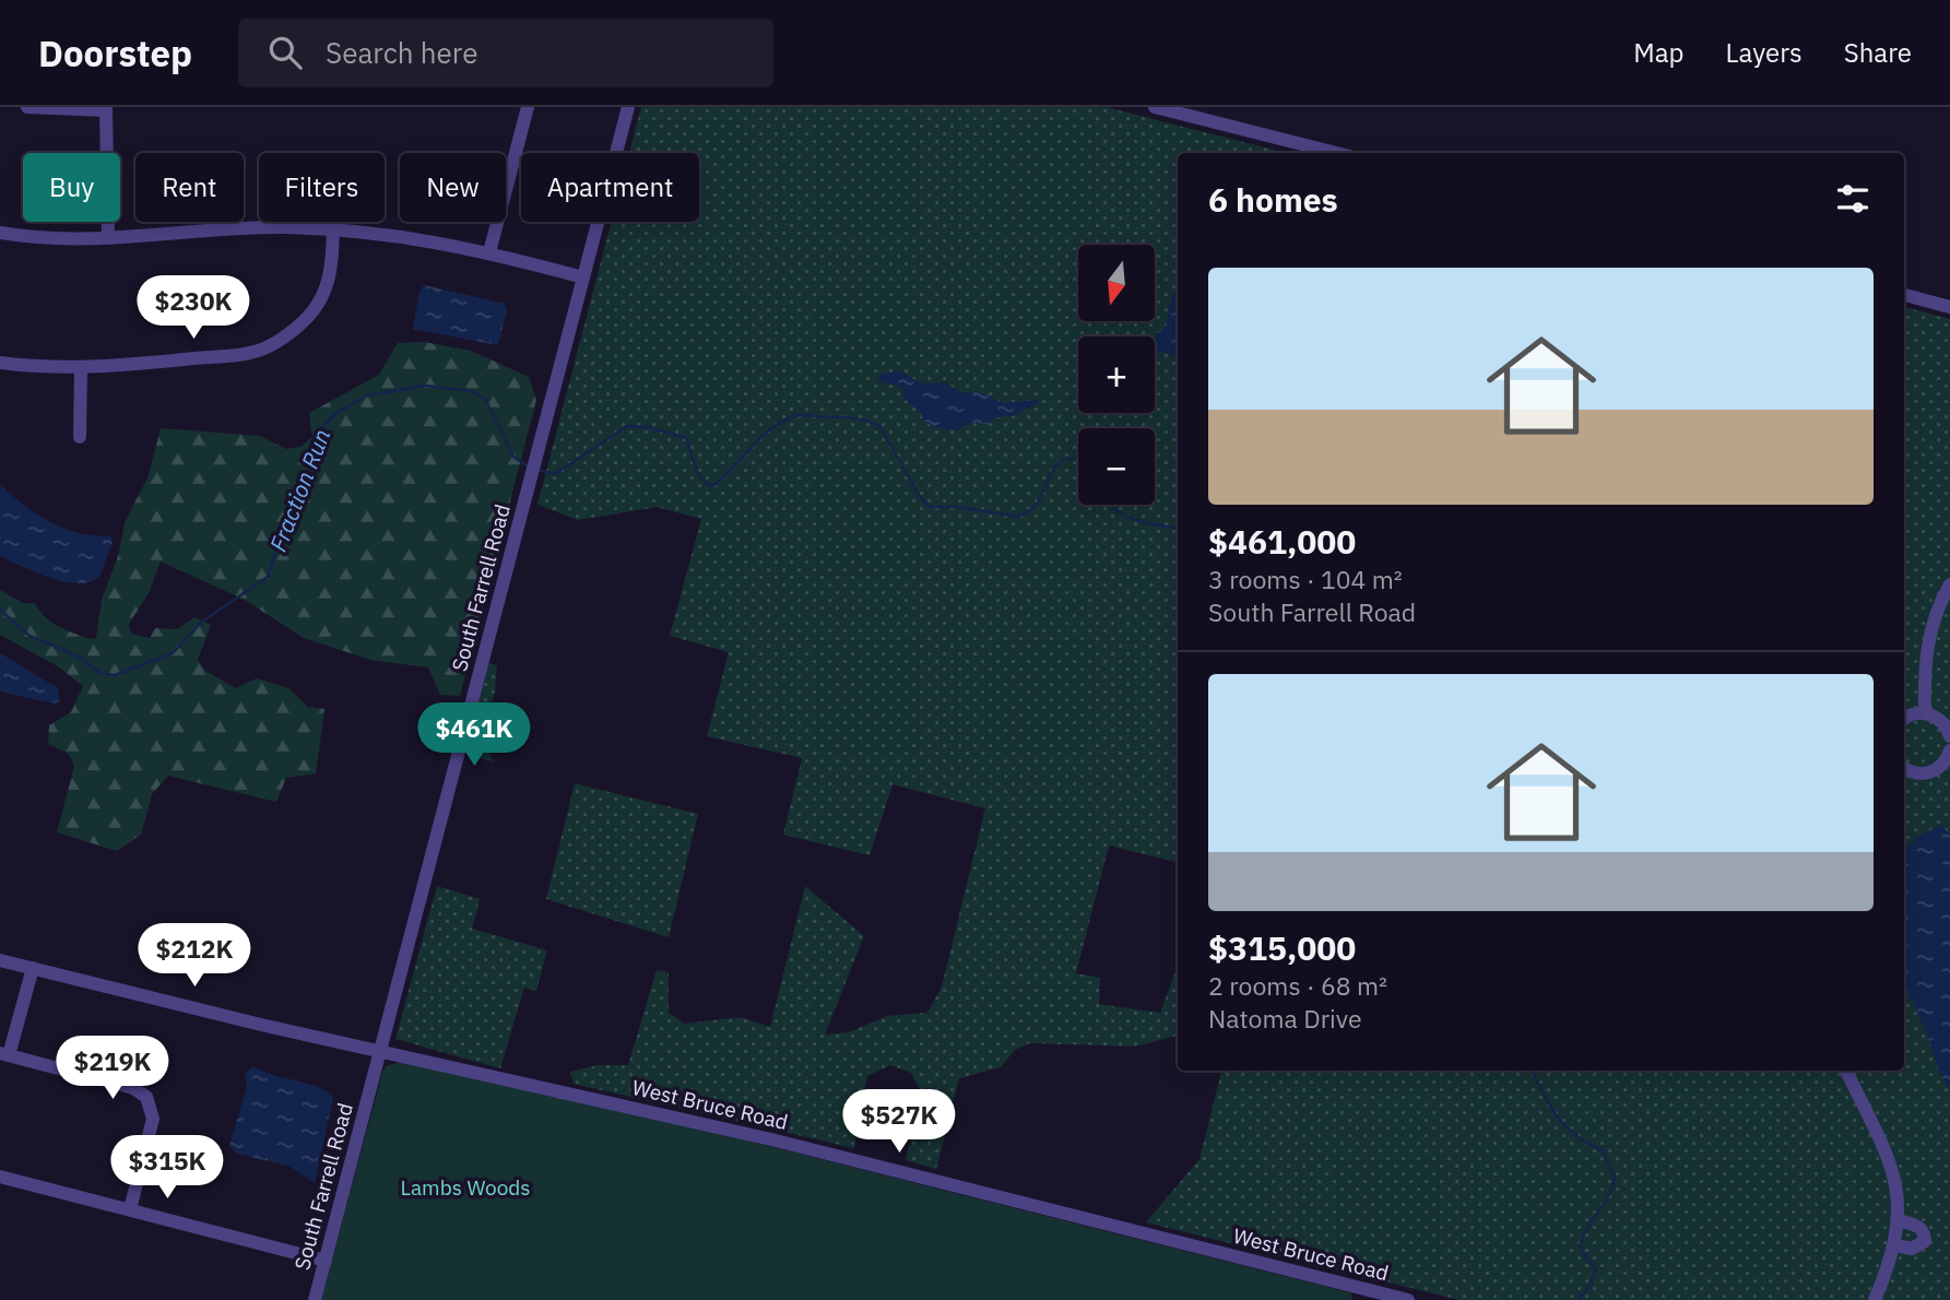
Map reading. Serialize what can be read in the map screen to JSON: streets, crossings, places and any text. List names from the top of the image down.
{
  "streets": {
    "street": ["South Farrell Road", "West Bruce Road"]
  },
  "crossings": [
    ["South Farrell Road", "West Bruce Road"]
  ],
  "water": ["Fraction Run"],
  "parks": ["Lambs Woods"],
  "north": "bottom",
  "page": {
    "header": "Doorstep",
    "search": "Search here",
    "nav": ["Map", "Layers", "Share"],
    "chip": [
      "Buy",
      "Rent",
      "Filters",
      "New",
      "Apartment"
    ],
    "heading": "6 homes",
    "map_buttons": ["+", "−"],
    "list": [
      {
        "name": "$461,000",
        "note": "3 rooms · 104 m² · South Farrell Road"
      },
      {
        "name": "$315,000",
        "note": "2 rooms · 68 m² · Natoma Drive"
      }
    ],
    "price": [
      "$230K",
      "$461K",
      "$212K",
      "$219K",
      "$527K",
      "$315K"
    ]
  }
}
